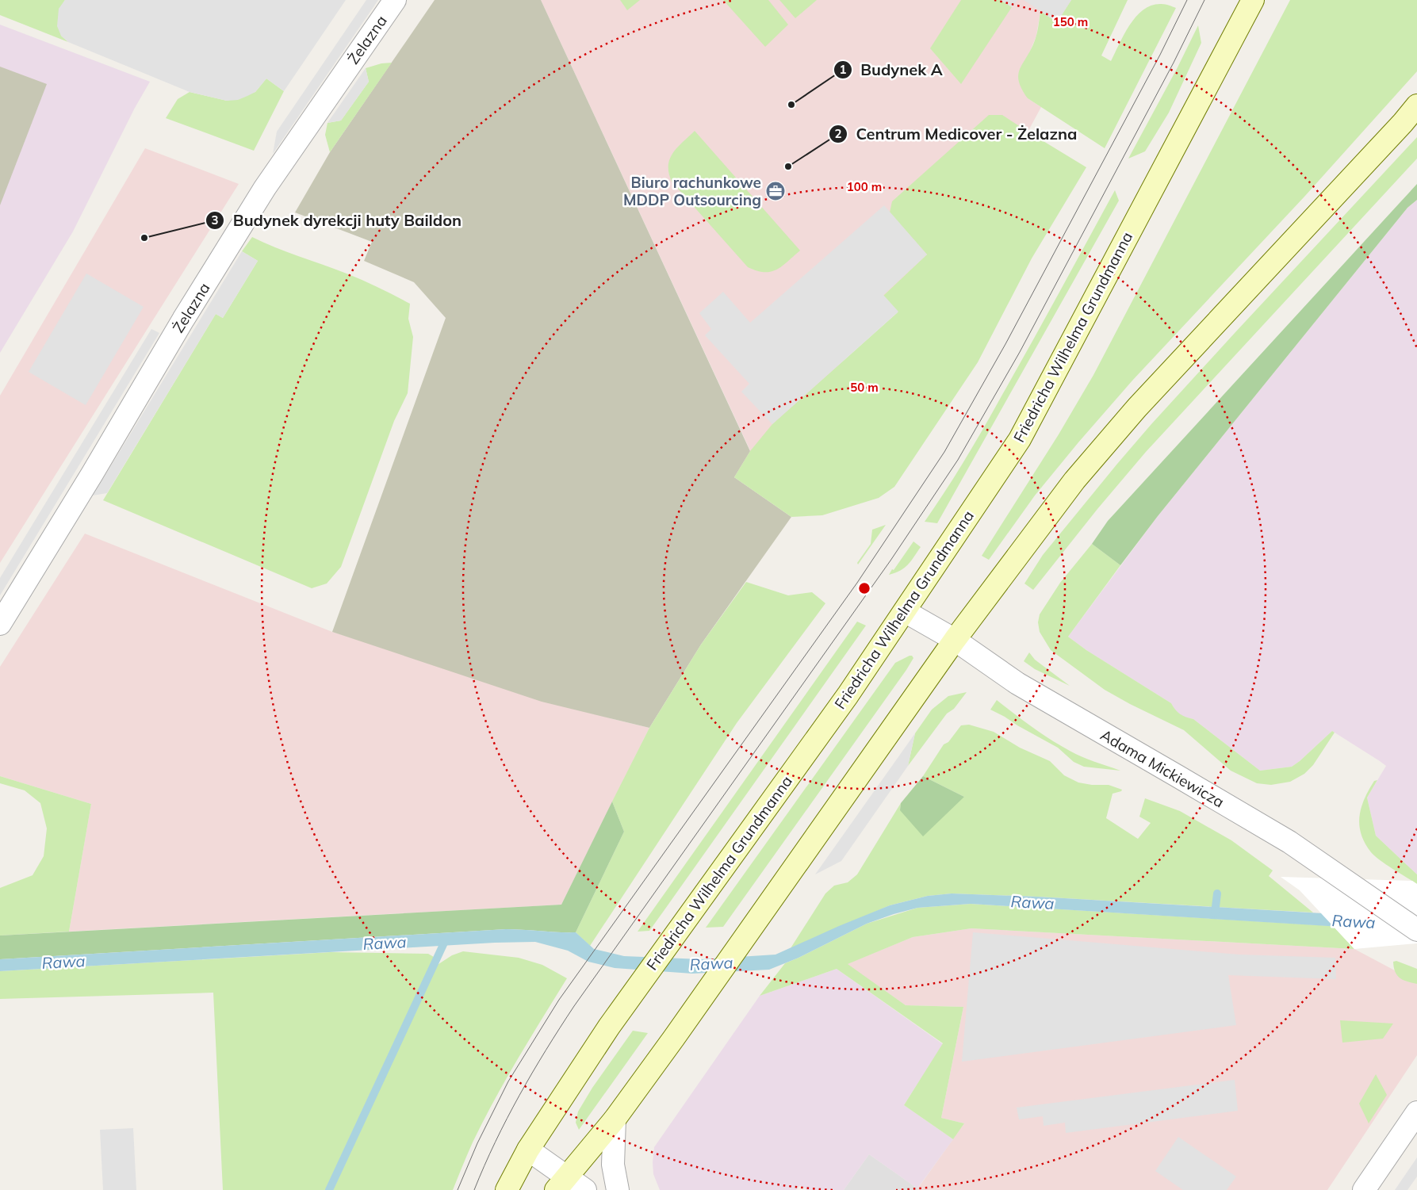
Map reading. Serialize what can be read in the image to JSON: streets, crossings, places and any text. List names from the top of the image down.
{
  "streets": {
    "main road": ["Friedricha Wilhelma Grundmanna"],
    "street": ["Żelazna", "Adama Mickiewicza"]
  },
  "crossings": [
    ["Friedricha Wilhelma Grundmanna", "Adama Mickiewicza"]
  ],
  "water": ["Rawa"],
  "places": {
    "other": ["Budynek A", "Centrum Medicover - Żelazna", "Budynek dyrekcji huty Baildon"],
    "office": ["Biuro rachunkowe MDDP Outsourcing"]
  },
  "rings": ["150 m", "100 m", "50 m"]
}
